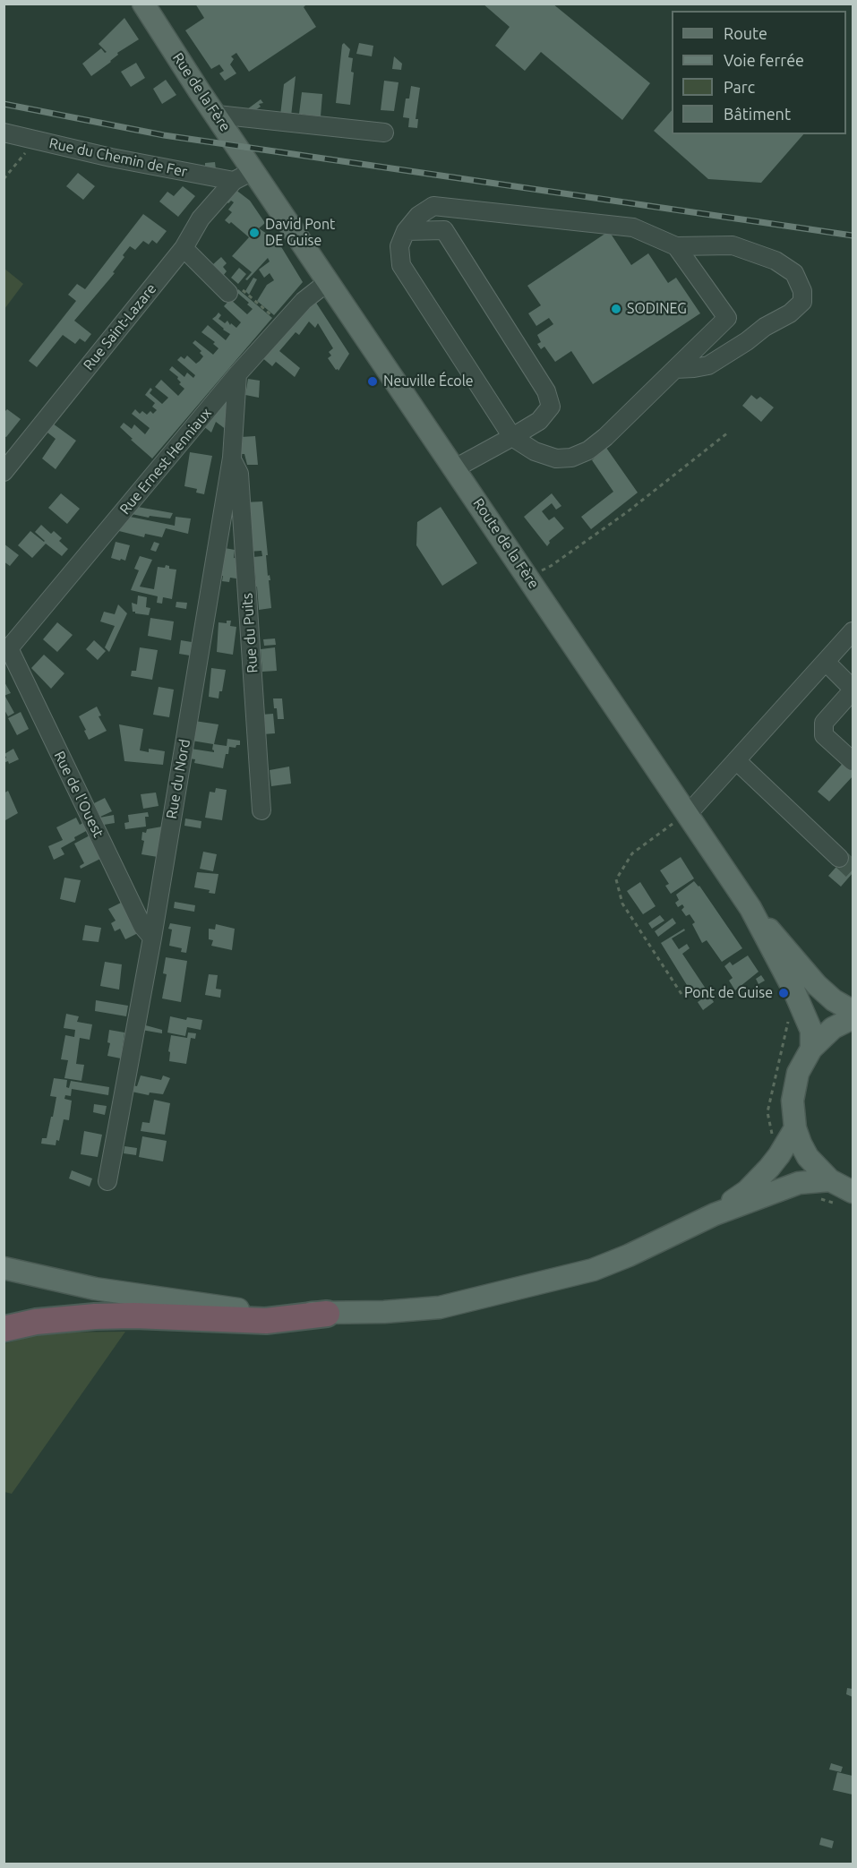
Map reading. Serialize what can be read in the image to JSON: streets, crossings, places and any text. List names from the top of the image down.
{
  "streets": {
    "main road": ["Rue de la Fère", "Route de la Fère"],
    "street": [
      "Rue du Chemin de Fer",
      "Rue Saint-Lazare",
      "Rue Ernest Henniaux",
      "Rue du Puits",
      "Rue du Nord",
      "Rue de l'Ouest"
    ]
  },
  "crossings": [
    ["Rue de la Fère", "Route de la Fère"],
    ["Rue du Chemin de Fer", "Rue Saint-Lazare"],
    ["Rue Ernest Henniaux", "Route de la Fère"],
    ["Rue Ernest Henniaux", "Rue du Nord"],
    ["Rue Ernest Henniaux", "Rue de l'Ouest"],
    ["Rue du Puits", "Rue du Nord"],
    ["Rue du Nord", "Rue de l'Ouest"]
  ],
  "places": [
    "David Pont DE Guise",
    "SODINEG",
    "Neuville École",
    "Pont de Guise"
  ],
  "legend": [
    "Route",
    "Voie ferrée",
    "Parc",
    "Bâtiment"
  ]
}
